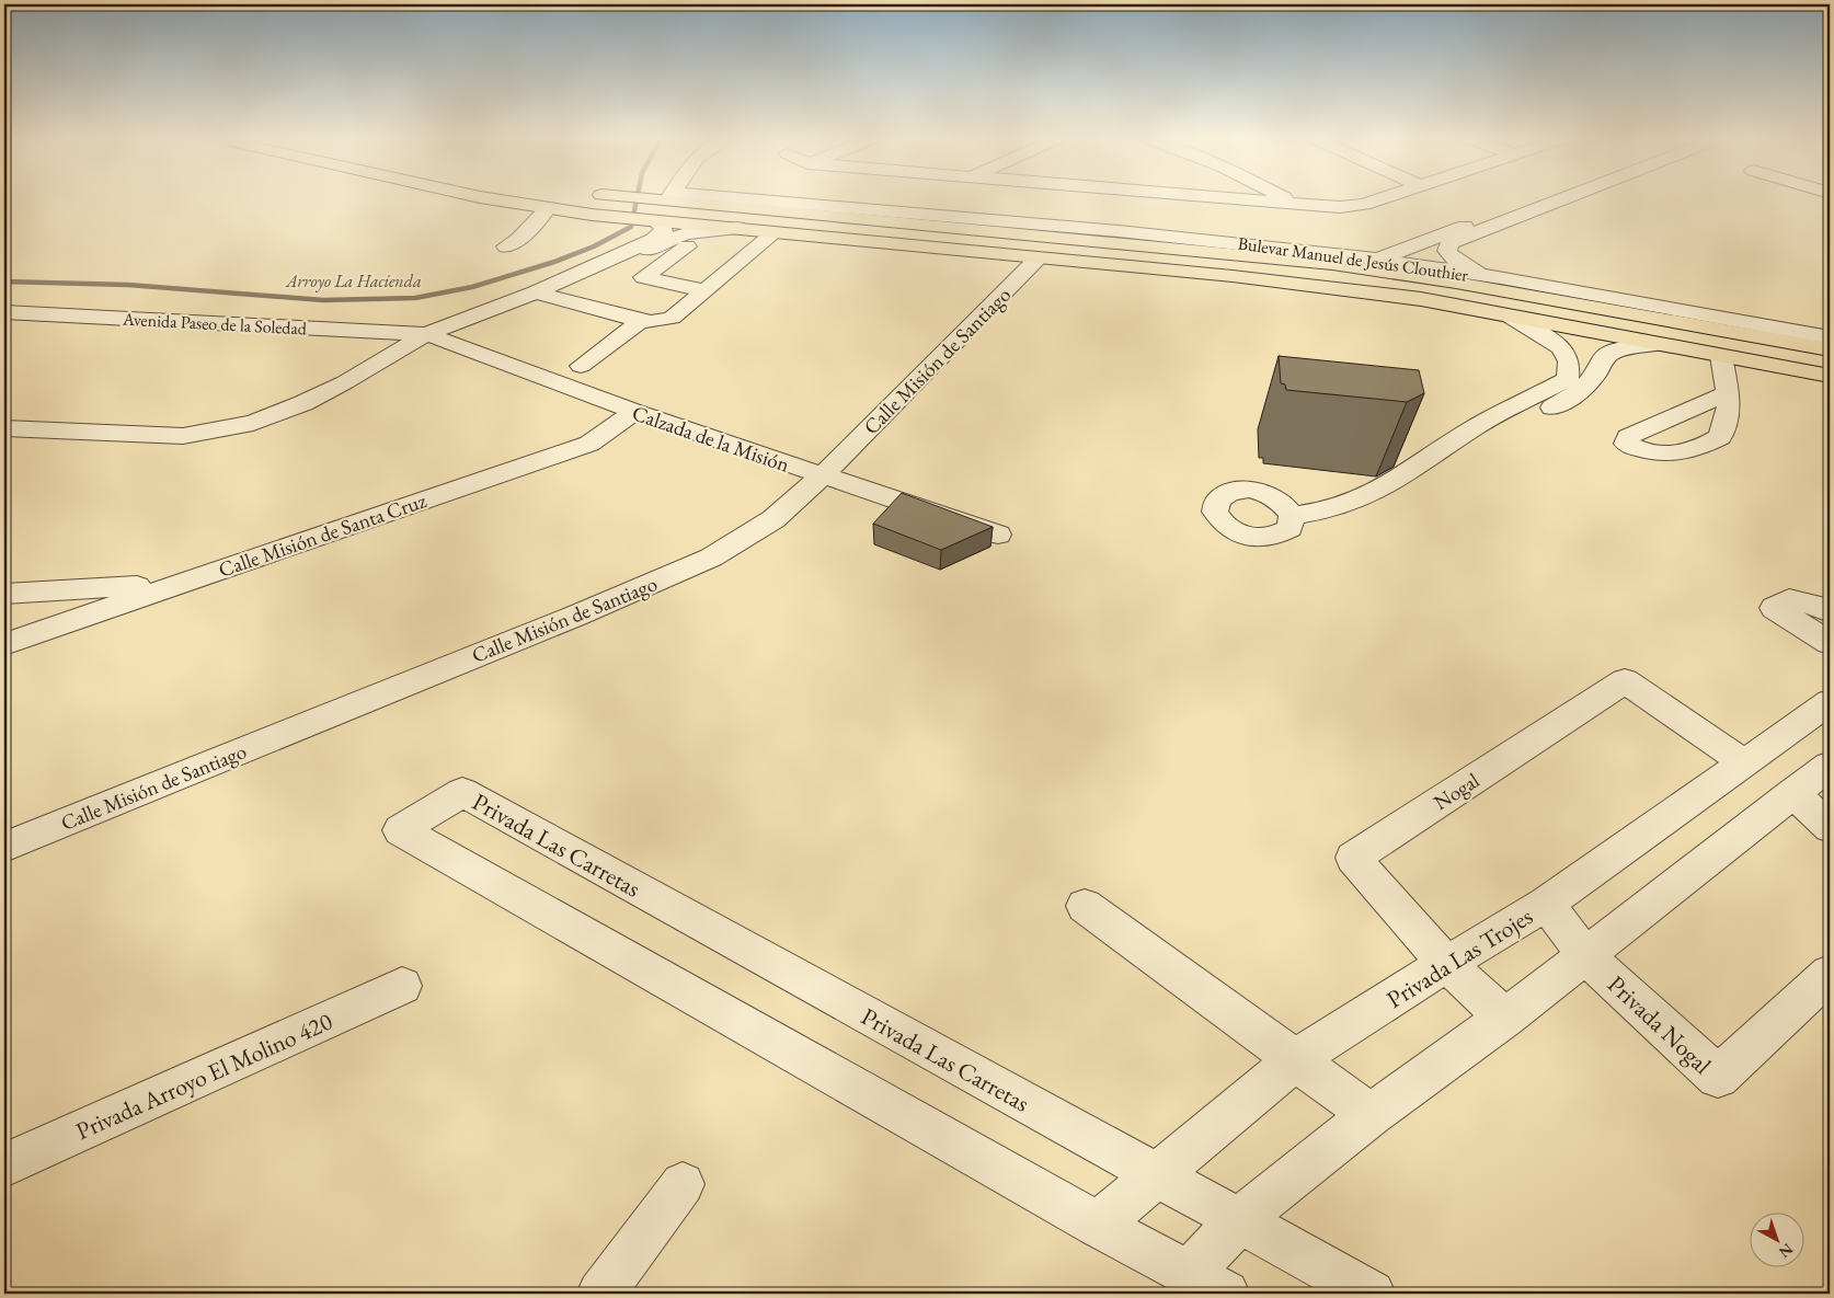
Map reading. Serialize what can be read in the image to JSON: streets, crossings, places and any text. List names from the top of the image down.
{
  "streets": {
    "street": [
      "Bulevar Manuel de Jesús Clouthier",
      "Avenida Paseo de la Soledad",
      "Calle Misión de Santiago",
      "Calzada de la Misión",
      "Calle Misión de Santa Cruz",
      "Nogal",
      "Privada Las Carretas",
      "Privada Las Trojes",
      "Privada Nogal",
      "Privada Arroyo El Molino 420"
    ]
  },
  "crossings": [
    ["Avenida Paseo de la Soledad", "Calzada de la Misión"],
    ["Calle Misión de Santiago", "Calzada de la Misión"],
    ["Calzada de la Misión", "Calle Misión de Santa Cruz"],
    ["Nogal", "Privada Las Trojes"],
    ["Privada Las Carretas", "Privada Las Trojes"],
    ["Privada Las Trojes", "Privada Nogal"]
  ],
  "water": ["Arroyo La Hacienda"],
  "north": "bottom right"
}
